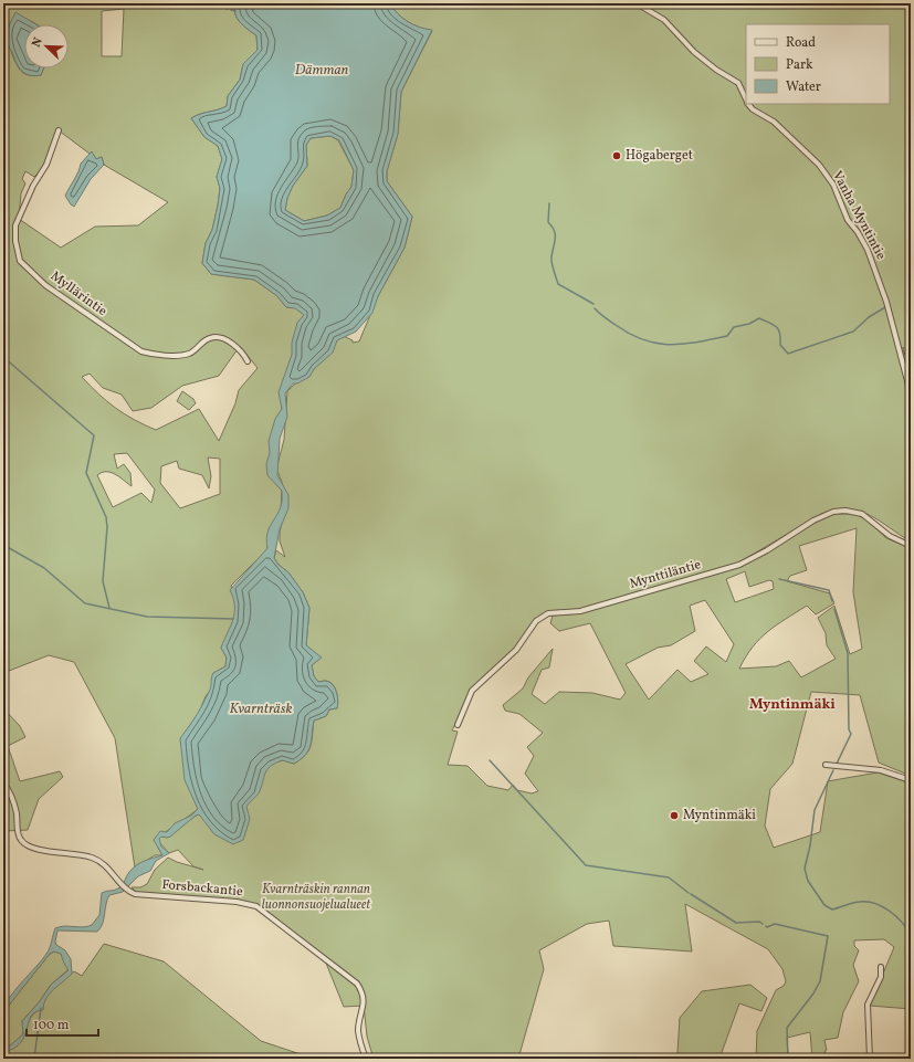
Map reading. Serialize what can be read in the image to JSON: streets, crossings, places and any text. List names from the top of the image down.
{
  "streets": {
    "street": [
      "Vanha Myntintie",
      "Myllärintie",
      "Mynttiläntie",
      "Forsbackantie"
    ]
  },
  "districts": ["Myntinmäki"],
  "water": ["Dämman", "Kvarnträsk"],
  "parks": ["Kvarnträskin rannan luonnonsuojelualueet"],
  "places": ["Högaberget", "Myntinmäki"],
  "legend": ["Road", "Park", "Water"],
  "scale_bar": "100 m",
  "north": "top left"
}
